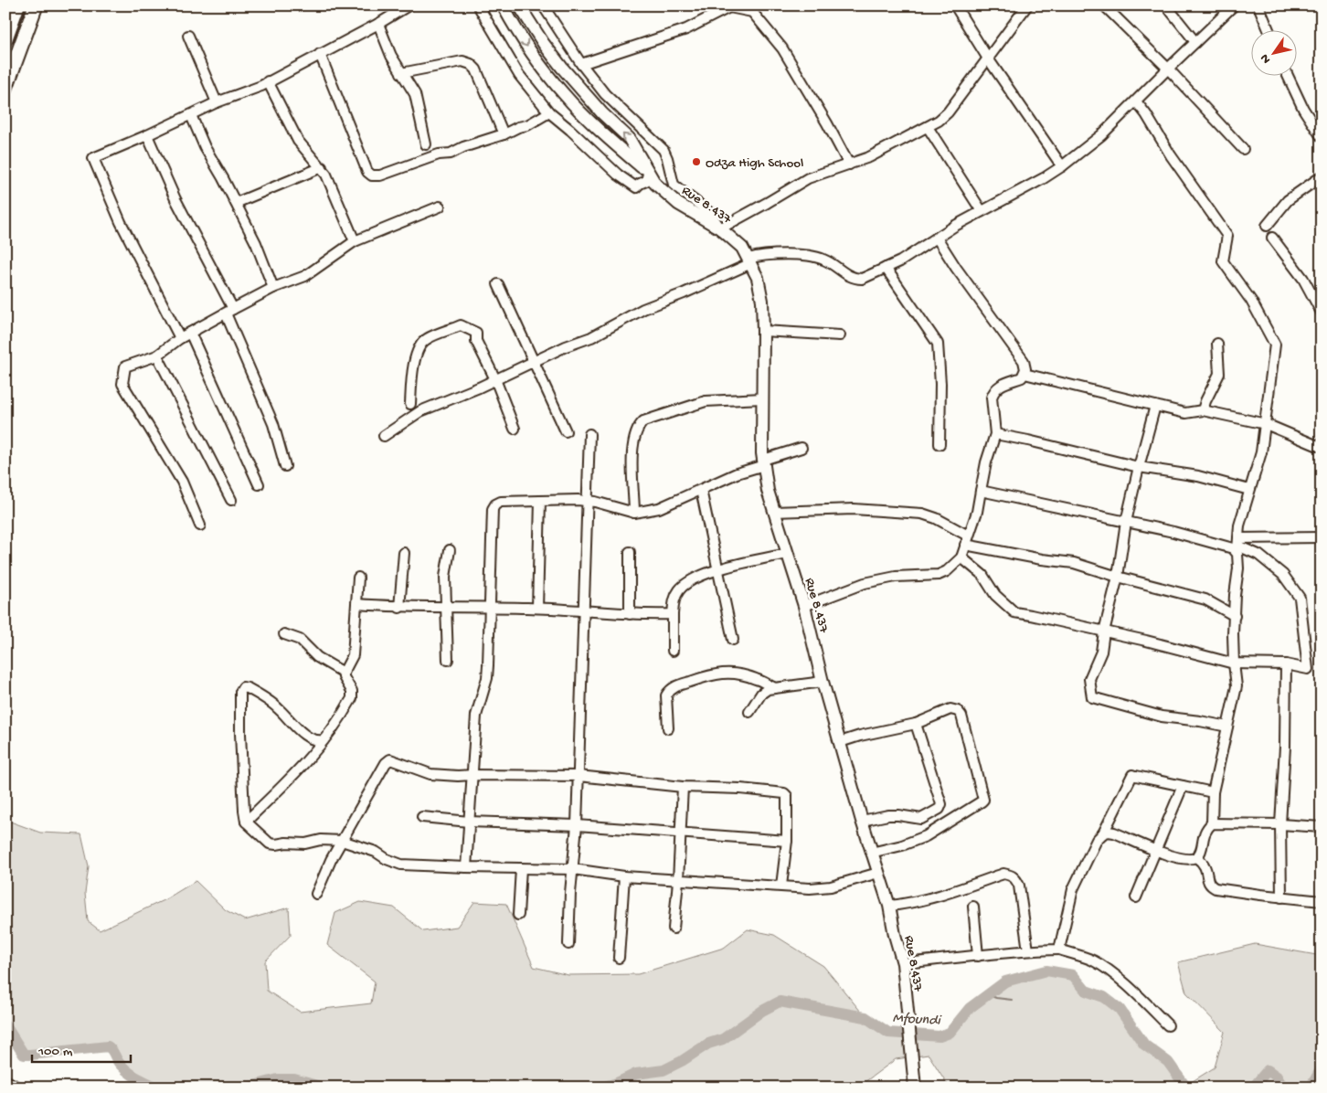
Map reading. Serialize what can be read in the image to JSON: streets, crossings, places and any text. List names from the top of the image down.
{
  "streets": {
    "main road": ["Rue 8.437"]
  },
  "water": ["Mfoundi"],
  "places": ["Odza High School"],
  "scale_bar": "100 m",
  "north": "bottom left"
}
